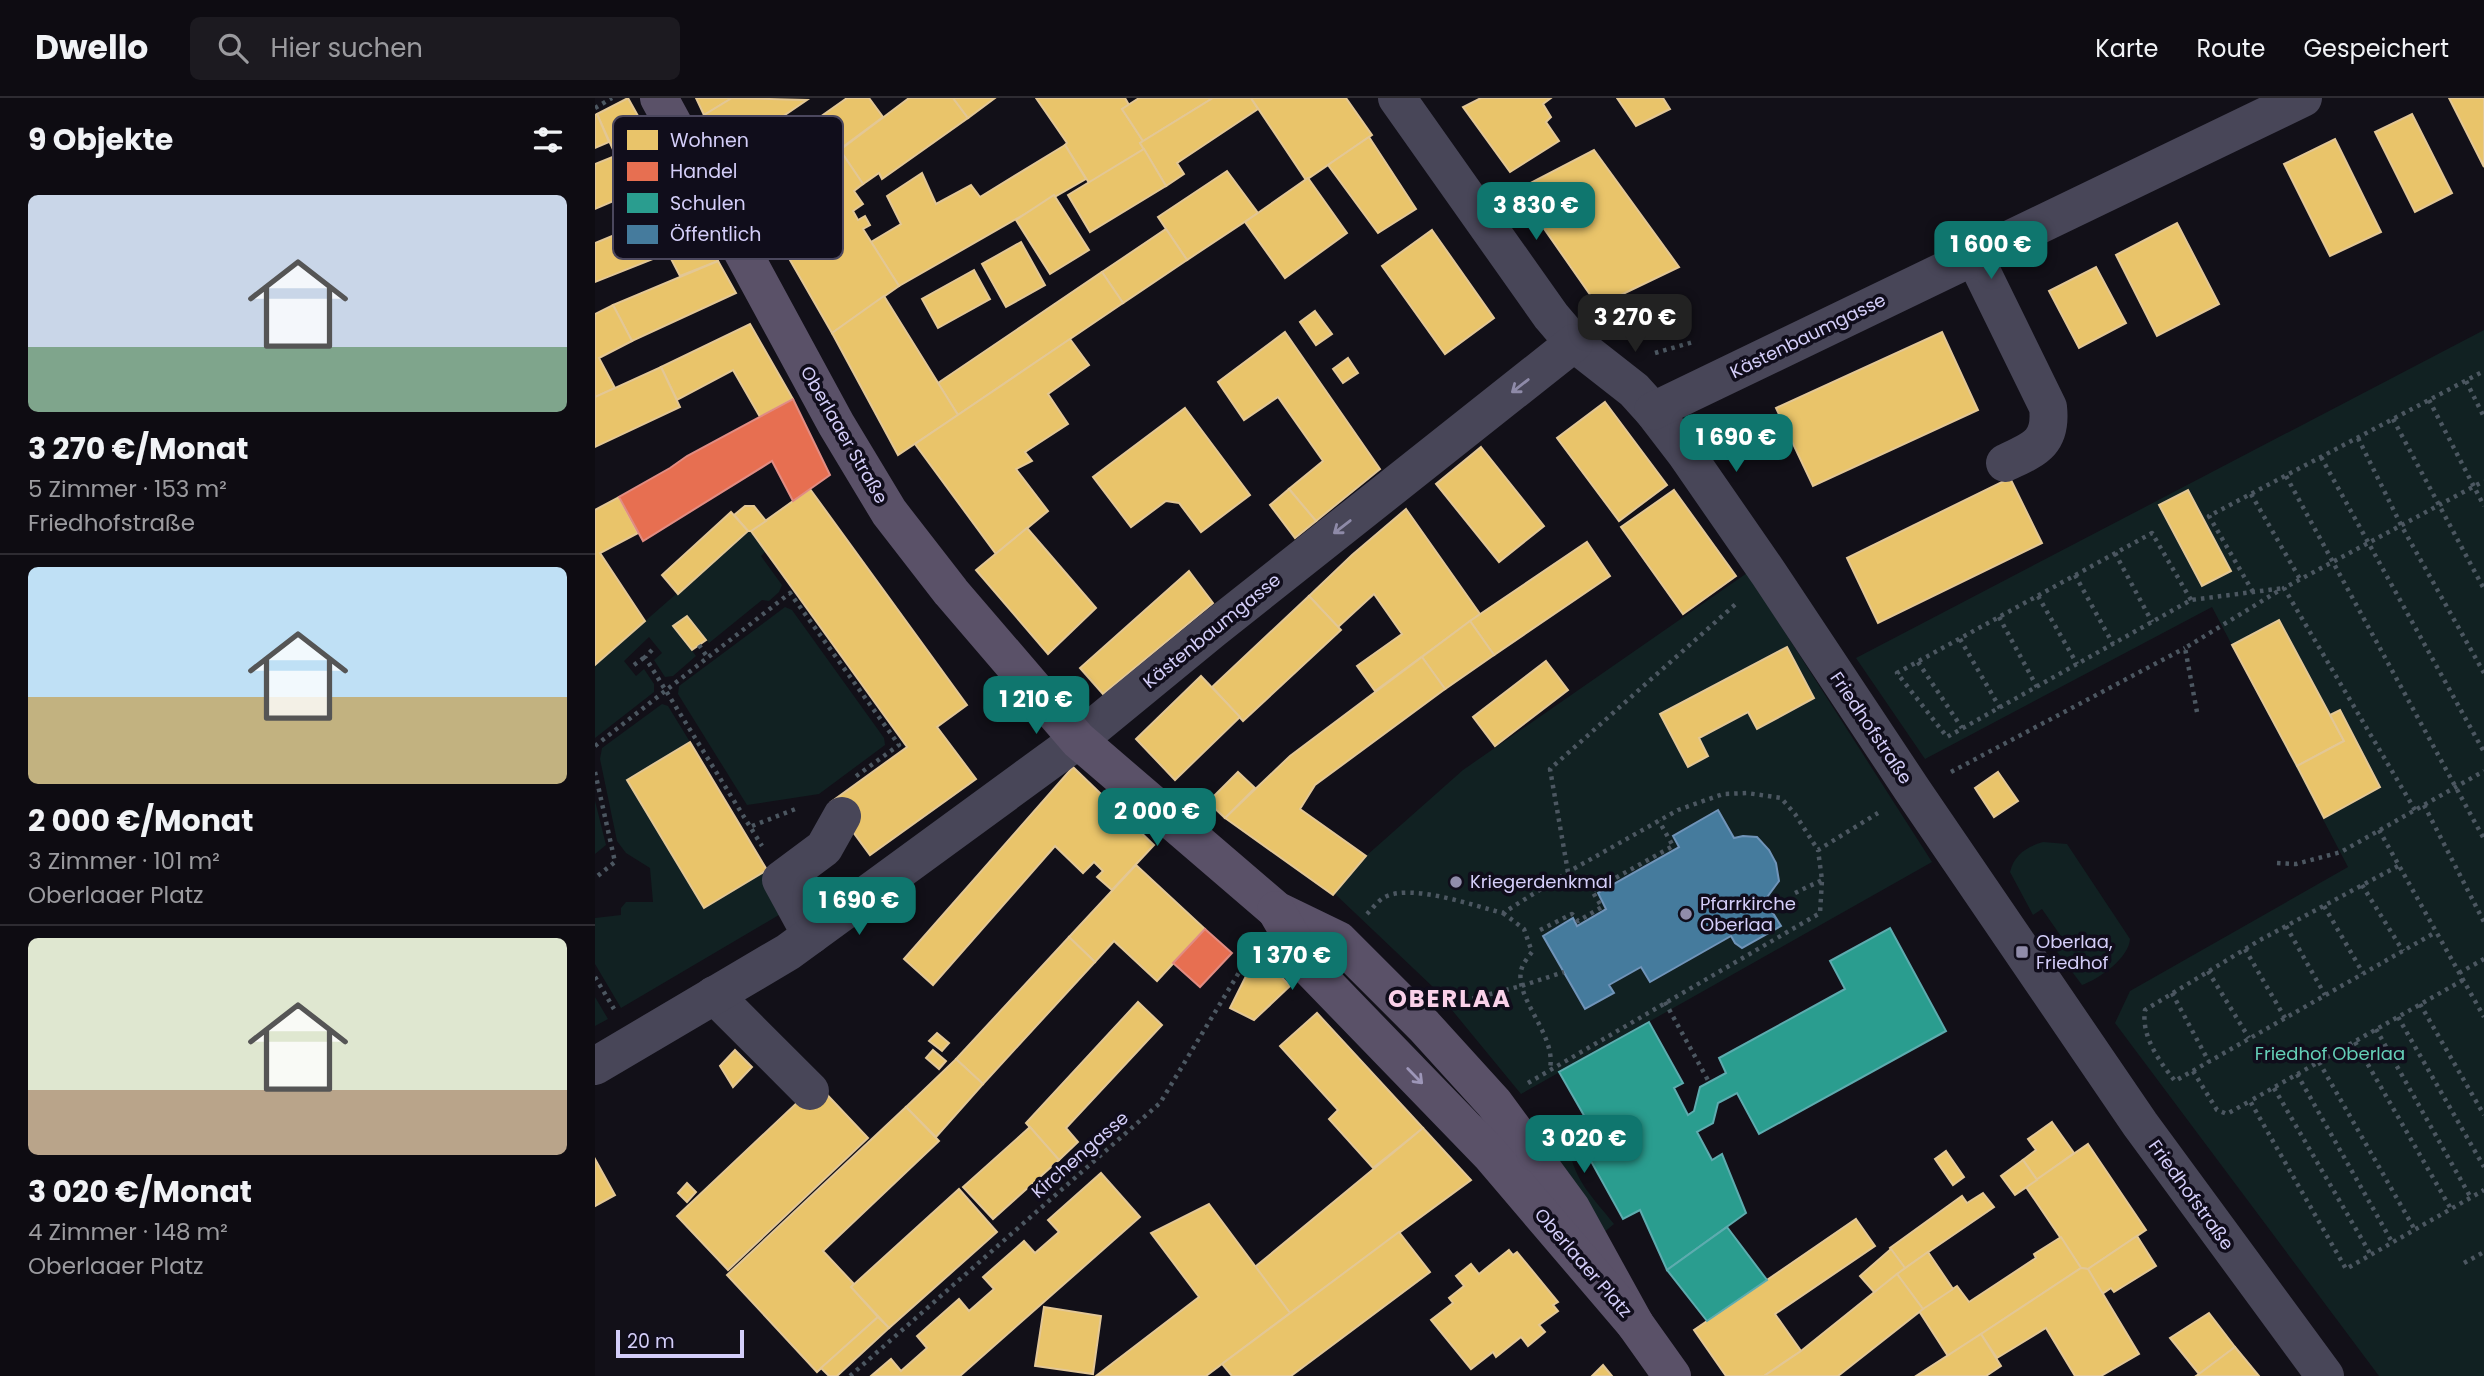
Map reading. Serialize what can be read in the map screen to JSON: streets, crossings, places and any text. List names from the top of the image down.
{
  "streets": {
    "main road": ["Oberlaaer Straße", "Oberlaaer Platz"],
    "street": ["Kästenbaumgasse", "Friedhofstraße"],
    "path": ["Kirchengasse"]
  },
  "crossings": [
    ["Kästenbaumgasse", "Oberlaaer Straße"],
    ["Kästenbaumgasse", "Friedhofstraße"],
    ["Kästenbaumgasse", "Oberlaaer Platz"],
    ["Oberlaaer Straße", "Oberlaaer Platz"],
    ["Kirchengasse", "Oberlaaer Platz"]
  ],
  "districts": ["OBERLAA"],
  "parks": ["Friedhof Oberlaa"],
  "places": {
    "other": ["Kriegerdenkmal", "Pfarrkirche Oberlaa"],
    "transit": ["Oberlaa, Friedhof"]
  },
  "legend": [
    "Wohnen",
    "Handel",
    "Schulen",
    "Öffentlich"
  ],
  "scale_bar": "20 m",
  "page": {
    "header": "Dwello",
    "search": "Hier suchen",
    "nav": ["Karte", "Route", "Gespeichert"],
    "heading": "9 Objekte",
    "list": [
      {
        "name": "3 270 €/Monat",
        "note": "5 Zimmer · 153 m² · Friedhofstraße"
      },
      {
        "name": "2 000 €/Monat",
        "note": "3 Zimmer · 101 m² · Oberlaaer Platz"
      },
      {
        "name": "3 020 €/Monat",
        "note": "4 Zimmer · 148 m² · Oberlaaer Platz"
      }
    ],
    "price": [
      "3 830 €",
      "1 600 €",
      "3 270 €",
      "1 690 €",
      "1 210 €",
      "2 000 €",
      "1 690 €",
      "1 370 €",
      "3 020 €"
    ],
    "scale": "20 m"
  }
}
